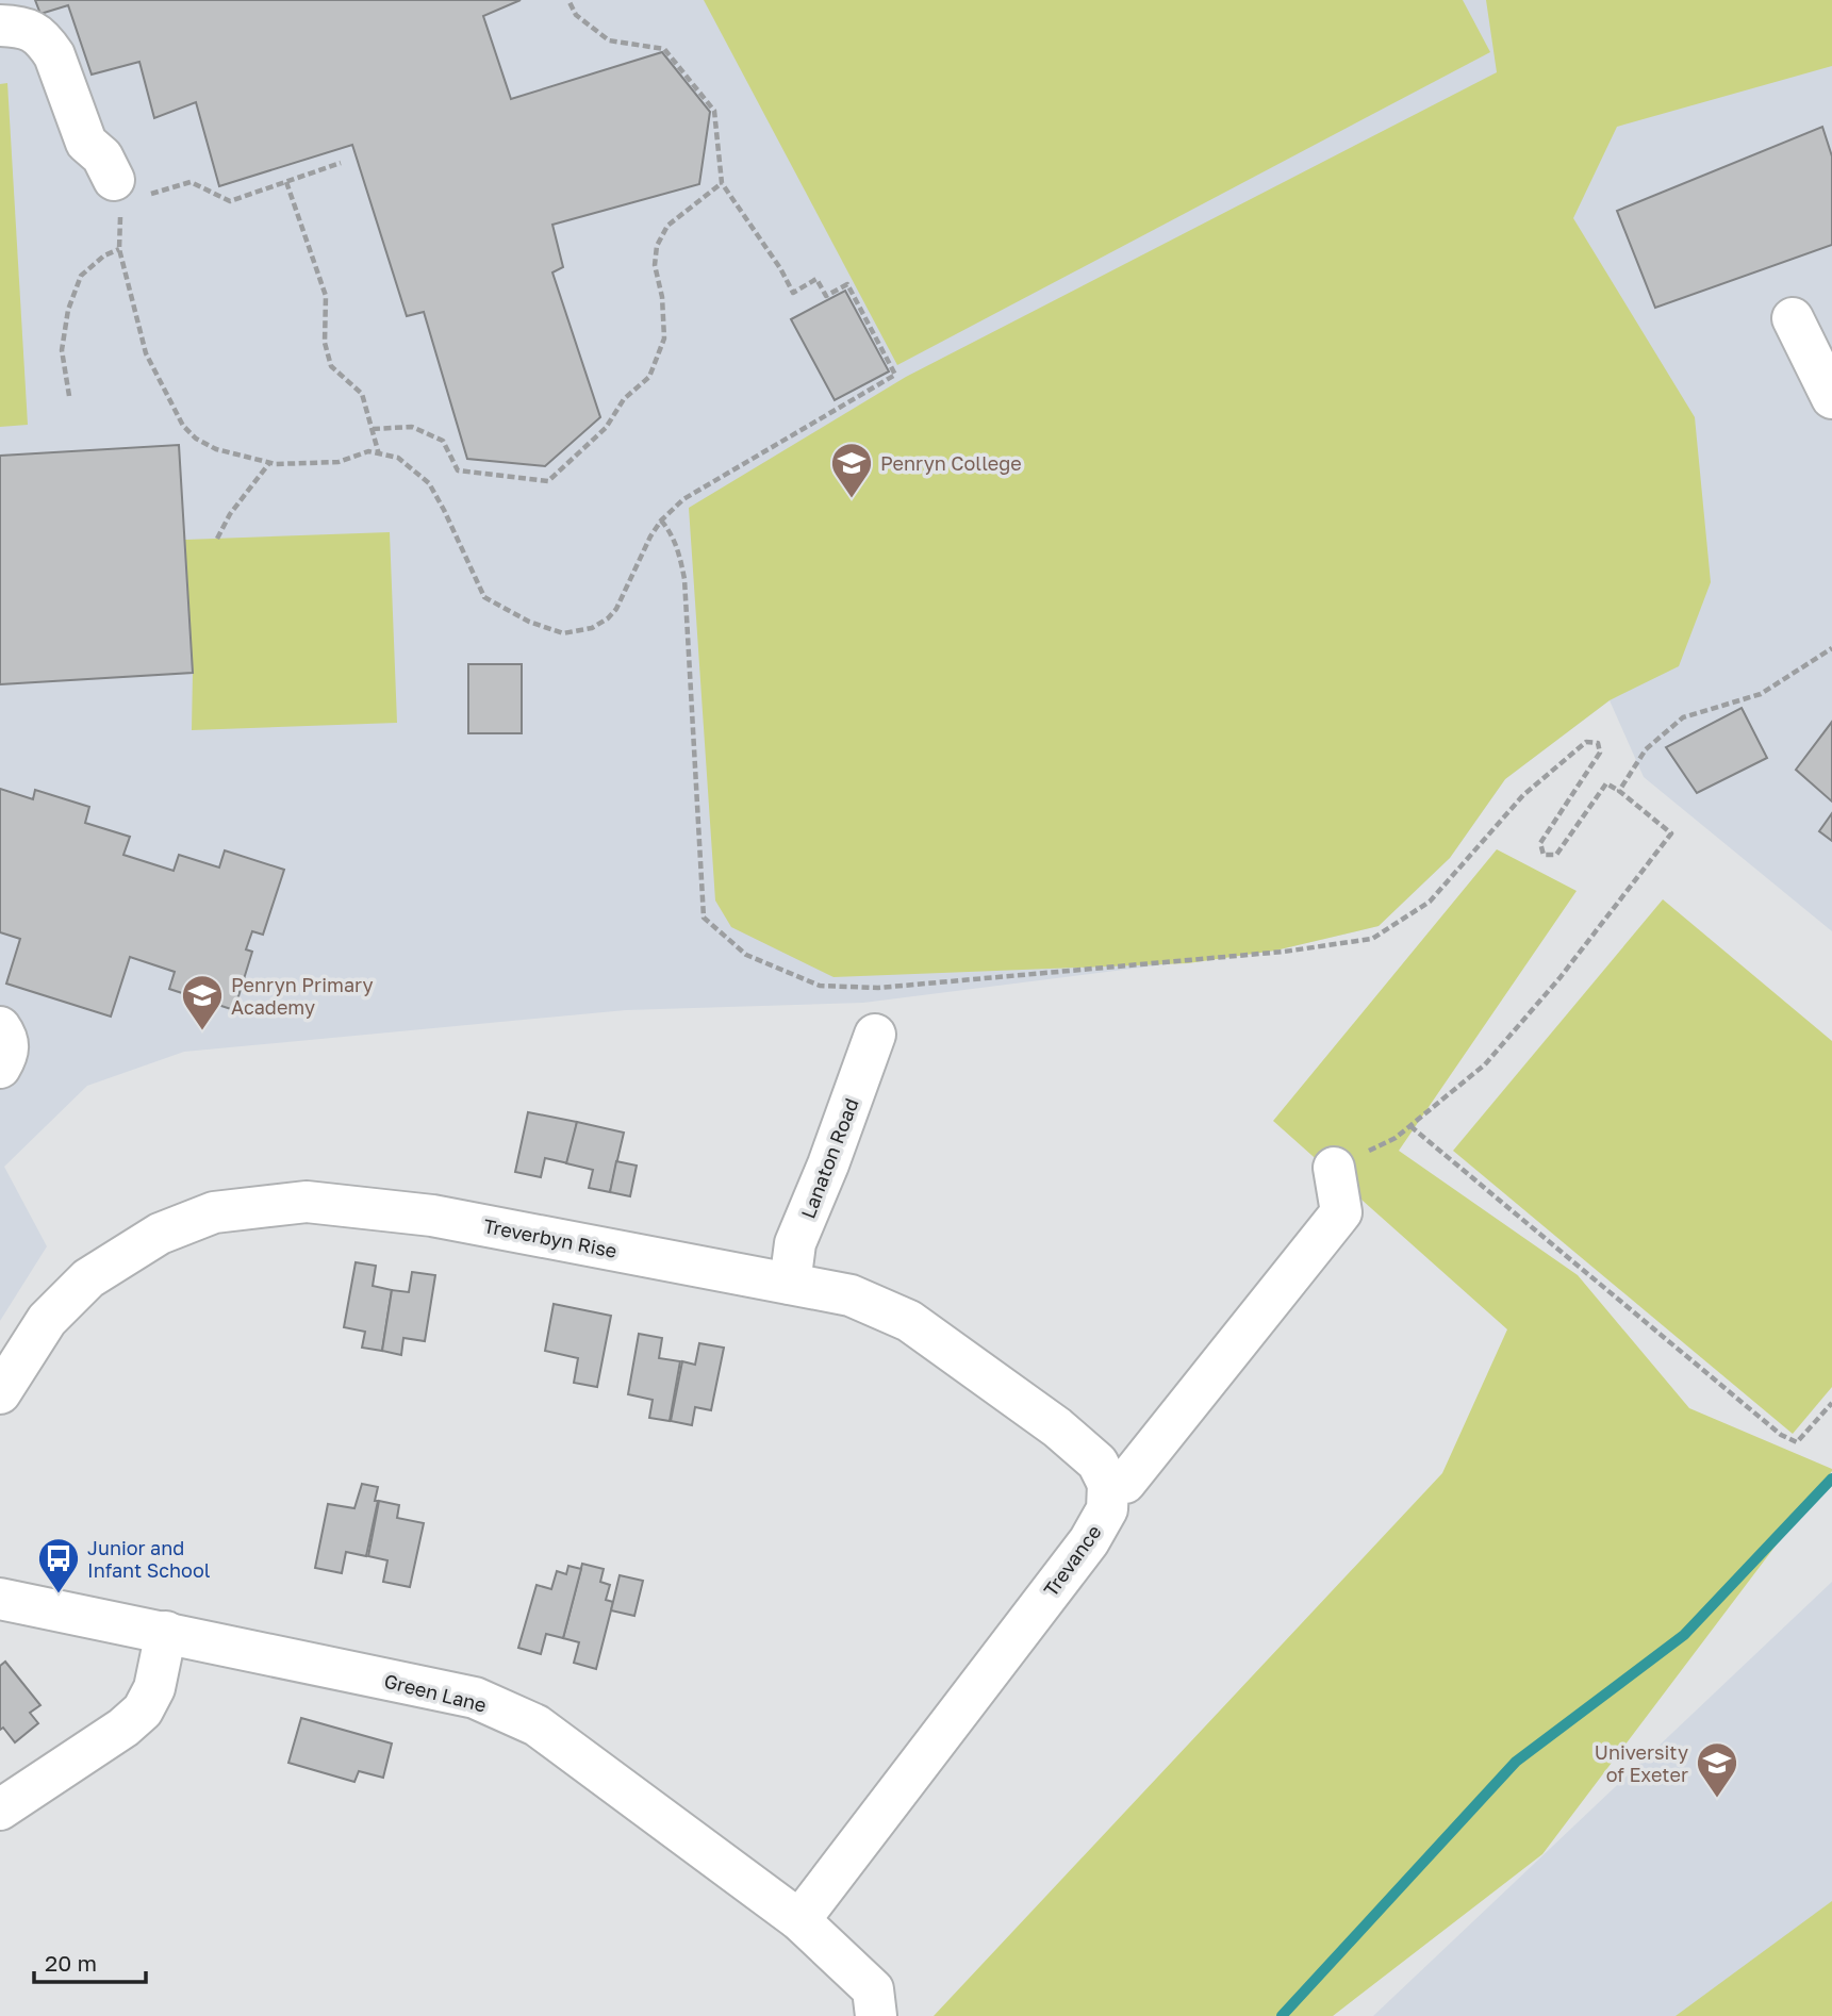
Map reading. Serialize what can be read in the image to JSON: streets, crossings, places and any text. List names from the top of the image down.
{
  "streets": {
    "street": [
      "Lanaton Road",
      "Treverbyn Rise",
      "Trevance",
      "Green Lane"
    ]
  },
  "crossings": [
    ["Lanaton Road", "Treverbyn Rise"],
    ["Treverbyn Rise", "Trevance"],
    ["Trevance", "Green Lane"]
  ],
  "places": {
    "school or university": ["Penryn College", "Penryn Primary Academy", "University of Exeter"],
    "bus stop": ["Junior and Infant School"]
  },
  "scale_bar": "20 m"
}
